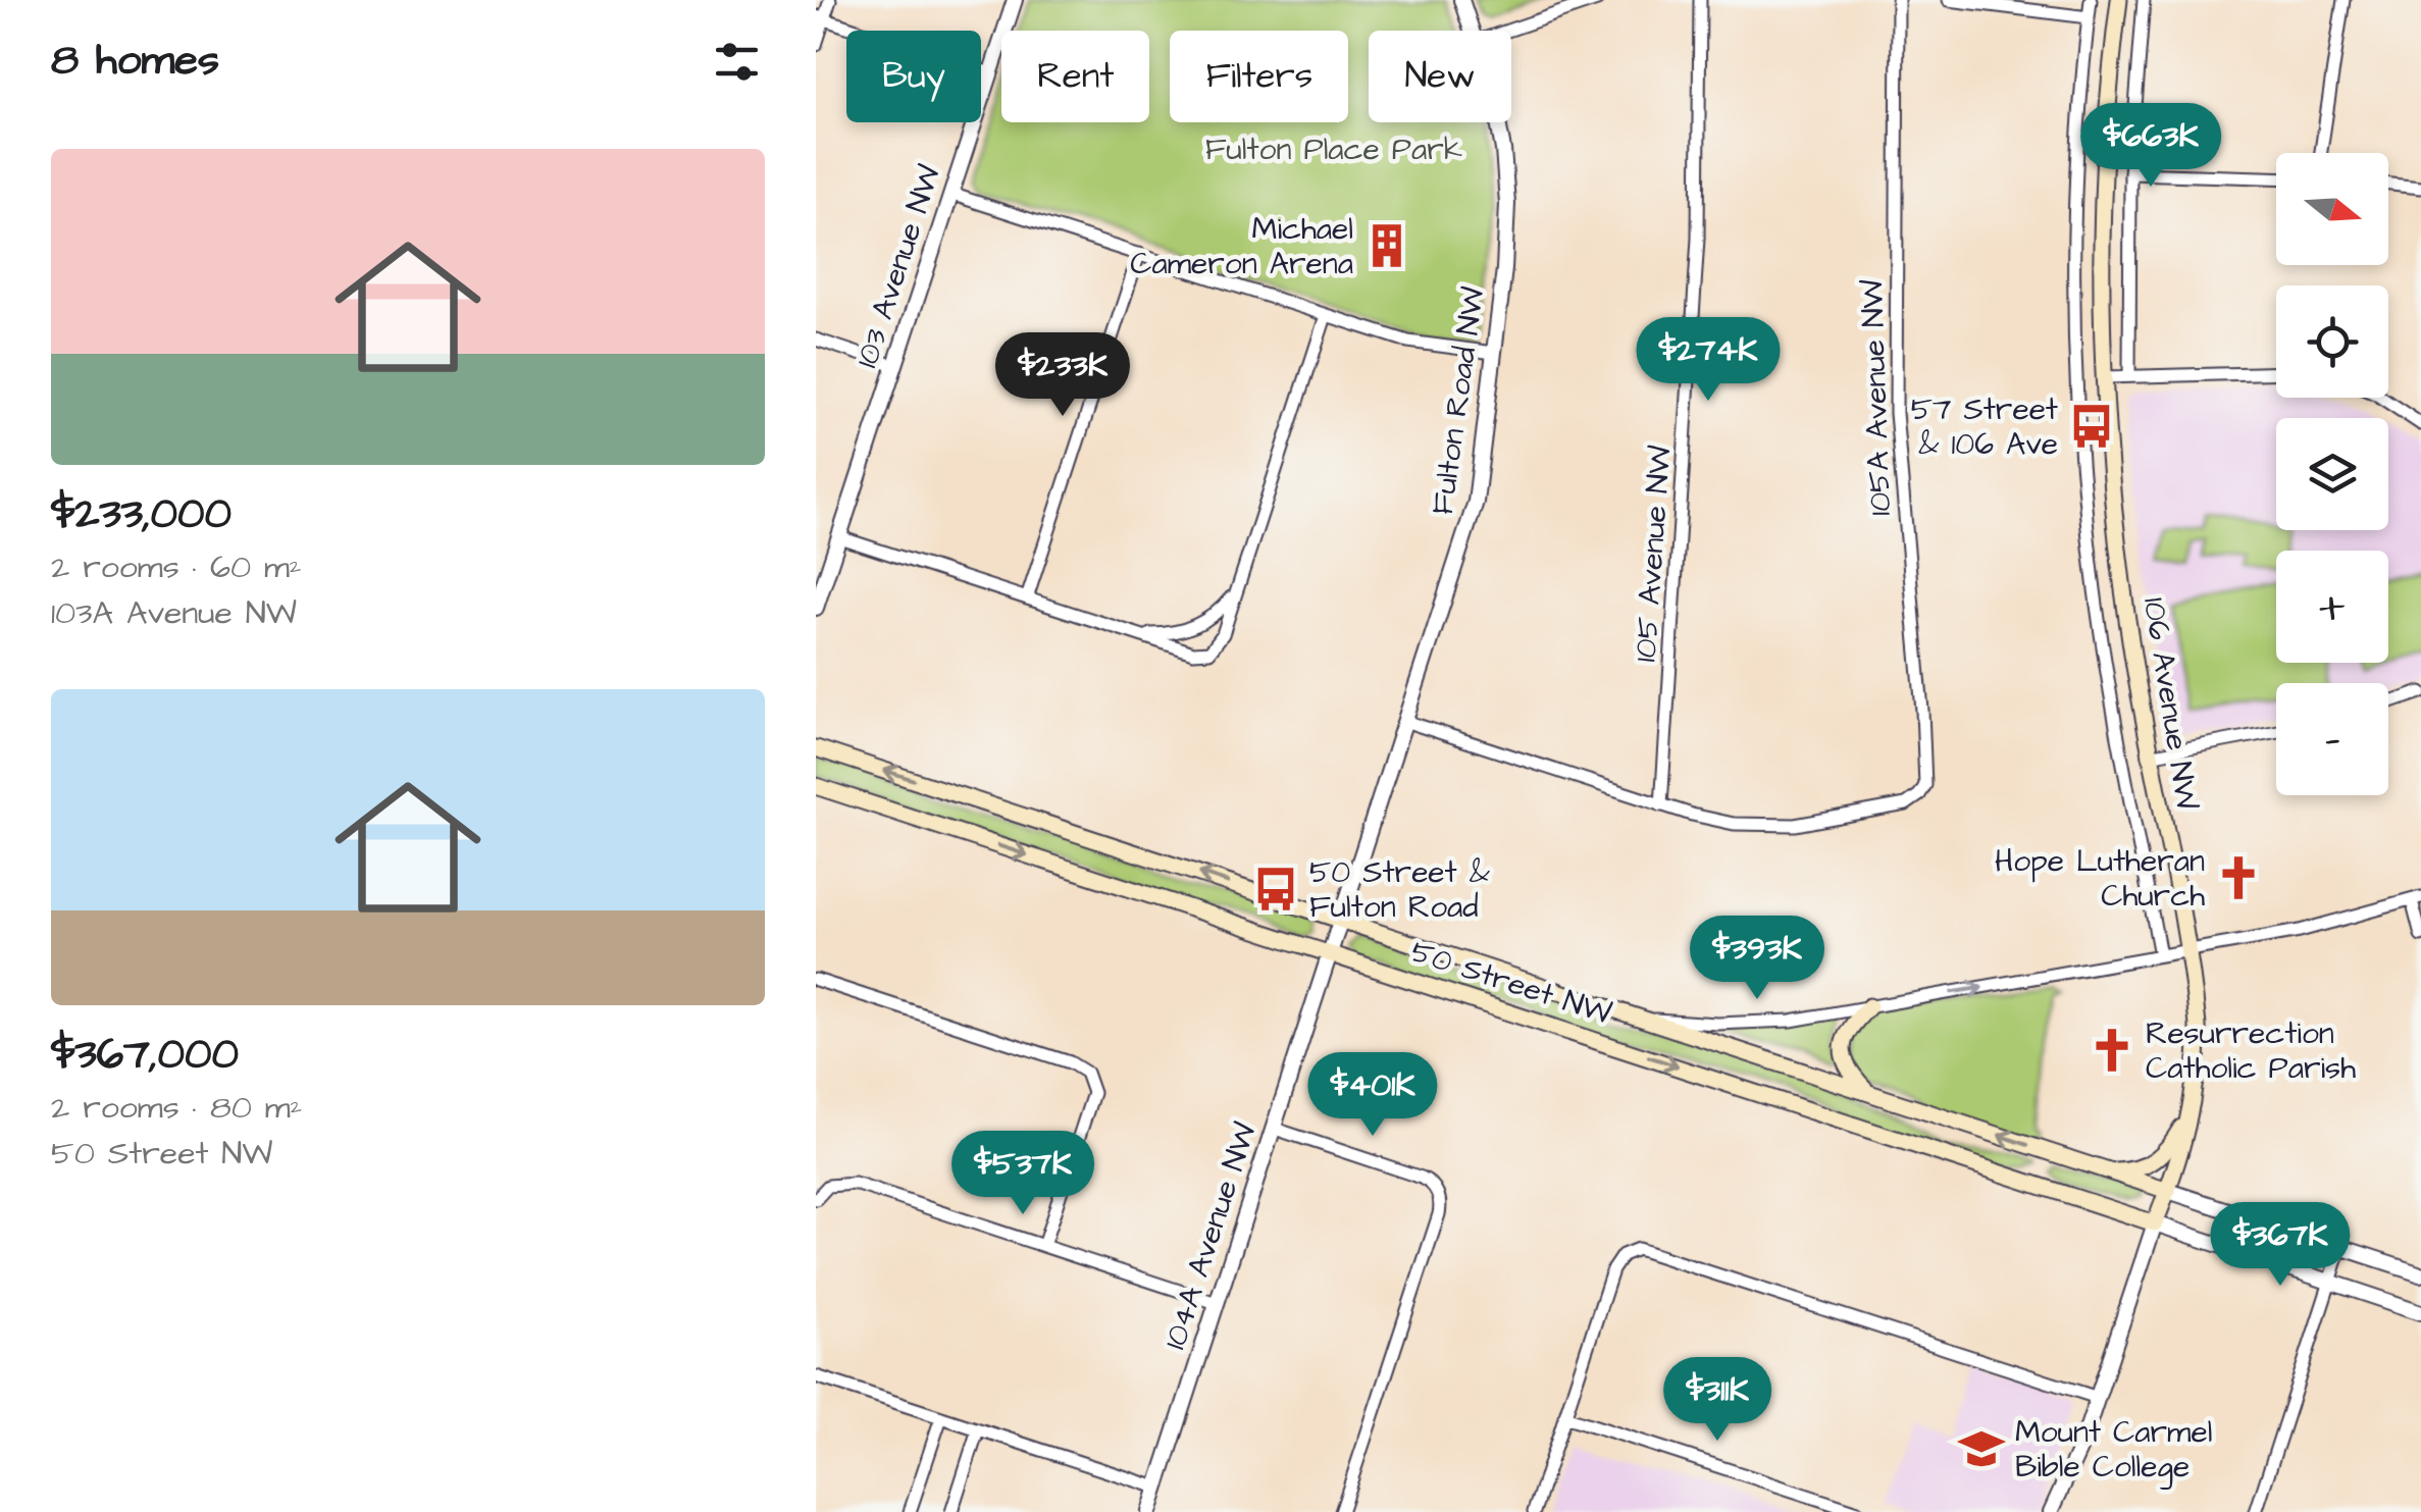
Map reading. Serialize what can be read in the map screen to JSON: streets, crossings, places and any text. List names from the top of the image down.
{
  "streets": {
    "main road": ["106 Avenue NW", "50 Street NW"],
    "street": [
      "103 Avenue NW",
      "105A Avenue NW",
      "Fulton Road NW",
      "105 Avenue NW",
      "104A Avenue NW"
    ]
  },
  "crossings": [
    ["105A Avenue NW", "105 Avenue NW"],
    ["Fulton Road NW", "50 Street NW"],
    ["Fulton Road NW", "104A Avenue NW"],
    ["106 Avenue NW", "50 Street NW"],
    ["50 Street NW", "104A Avenue NW"]
  ],
  "parks": ["Fulton Place Park"],
  "places": {
    "building": ["Michael Cameron Arena"],
    "bus stop": ["57 Street & 106 Ave", "50 Street & Fulton Road"],
    "church": ["Hope Lutheran Church", "Resurrection Catholic Parish"],
    "school or university": ["Mount Carmel Bible College"]
  },
  "north": "right",
  "page": {
    "heading": "8 homes",
    "chip": [
      "Buy",
      "Rent",
      "Filters",
      "New"
    ],
    "price": [
      "$663K",
      "$274K",
      "$233K",
      "$393K",
      "$401K",
      "$537K",
      "$367K",
      "$311K"
    ],
    "list": [
      {
        "name": "$233,000",
        "note": "2 rooms · 60 m² · 103A Avenue NW"
      },
      {
        "name": "$367,000",
        "note": "2 rooms · 80 m² · 50 Street NW"
      }
    ],
    "map_buttons": ["+", "−"]
  }
}
